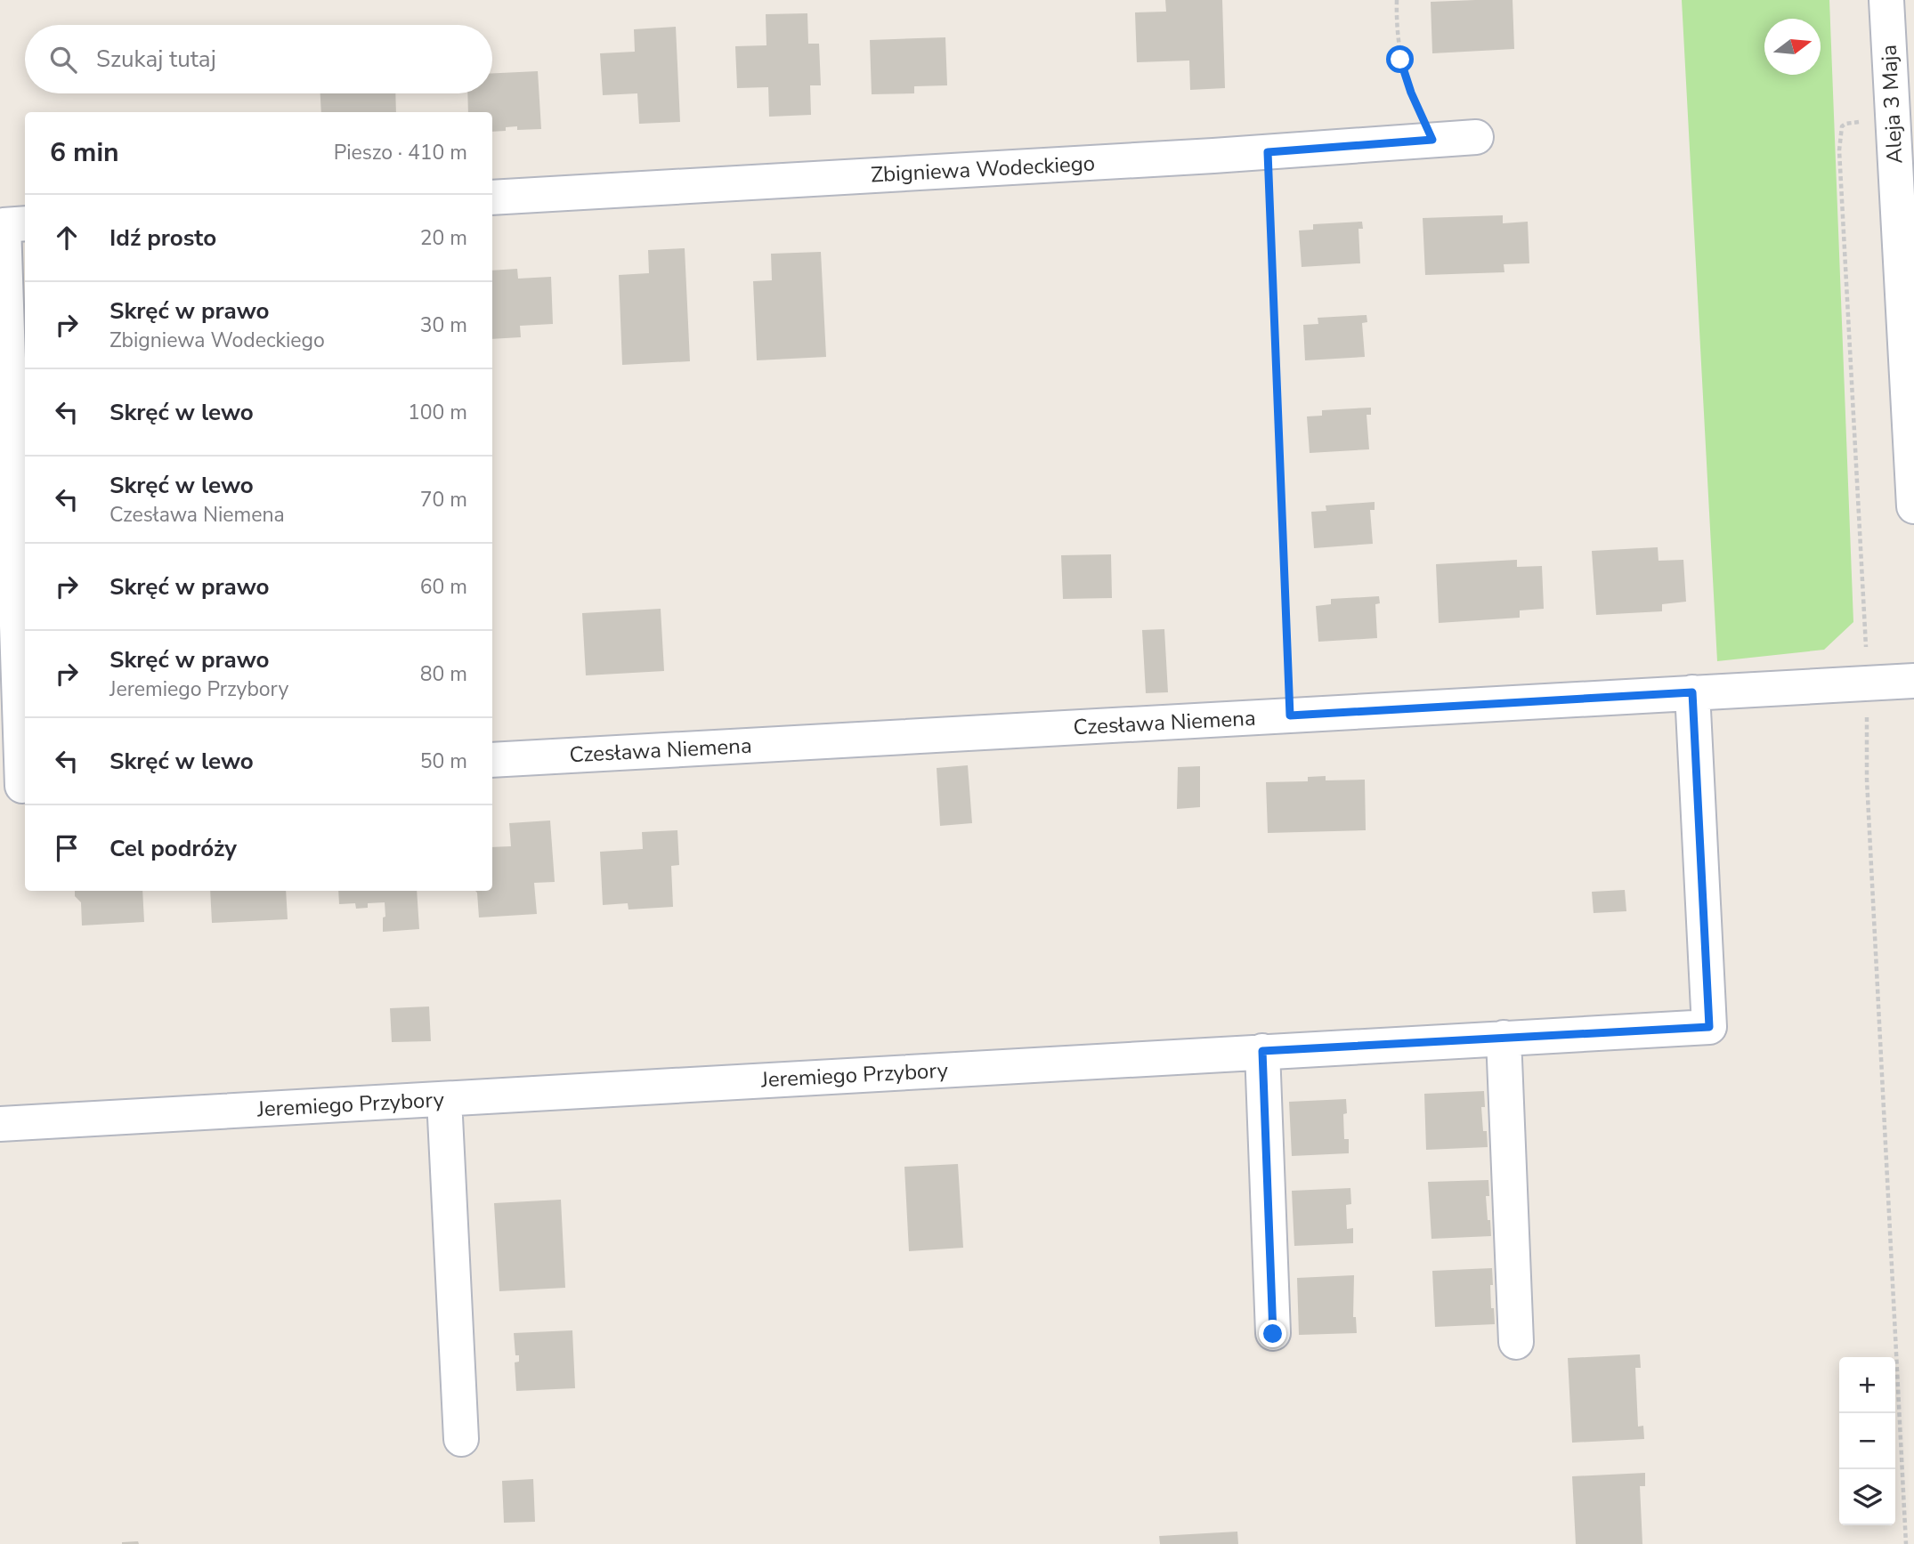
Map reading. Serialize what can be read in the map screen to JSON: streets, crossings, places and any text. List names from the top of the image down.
{
  "streets": {
    "street": [
      "Aleja 3 Maja",
      "Zbigniewa Wodeckiego",
      "Czesława Niemena",
      "Jeremiego Przybory"
    ]
  },
  "crossings": [
    ["Czesława Niemena", "Jeremiego Przybory"]
  ],
  "north": "right",
  "page": {
    "search": "Szukaj tutaj",
    "heading": ["6 min", "Pieszo · 410 m"],
    "list": [
      ["Idź prosto", "20 m"],
      ["Skręć w prawo", "Zbigniewa Wodeckiego", "30 m"],
      ["Skręć w lewo", "100 m"],
      ["Skręć w lewo", "Czesława Niemena", "70 m"],
      ["Skręć w prawo", "60 m"],
      ["Skręć w prawo", "Jeremiego Przybory", "80 m"],
      ["Skręć w lewo", "50 m"],
      "Cel podróży"
    ],
    "map_buttons": ["+", "−"]
  }
}
